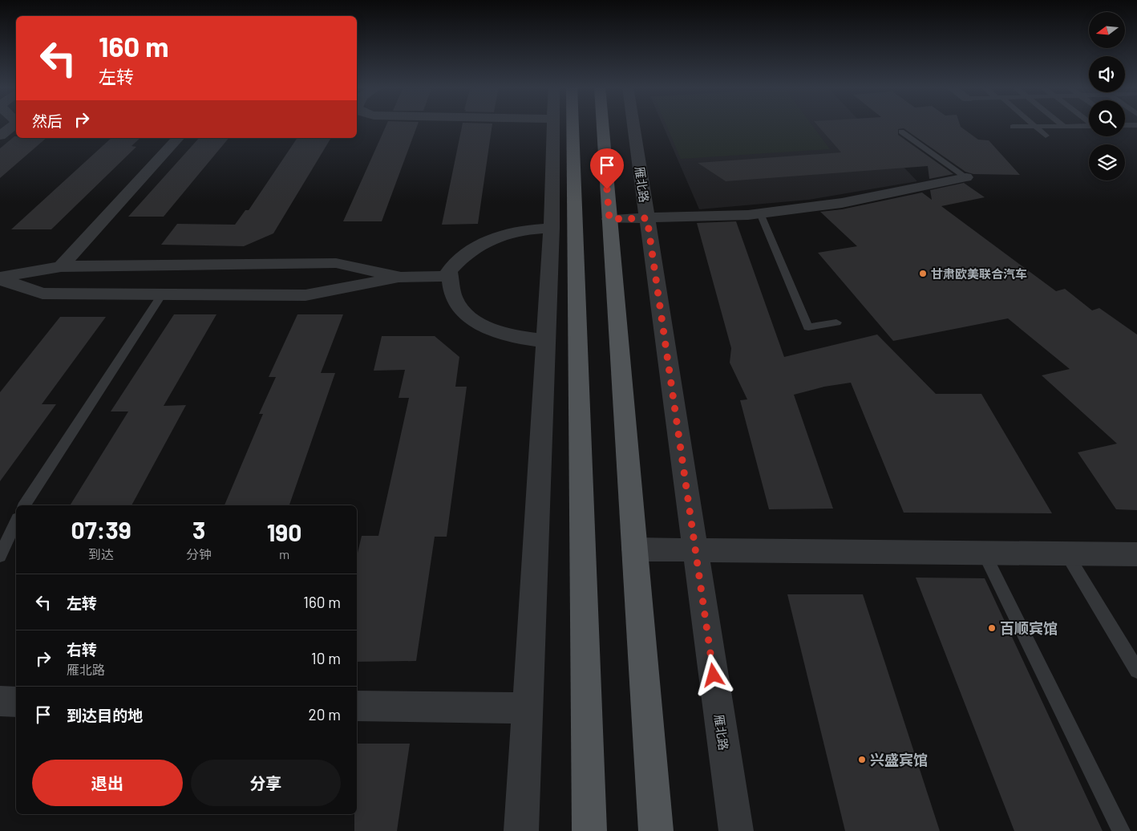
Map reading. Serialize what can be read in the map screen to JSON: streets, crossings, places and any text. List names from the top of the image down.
{
  "streets": {
    "street": ["雁北路"]
  },
  "places": ["甘肃欧美联合汽车", "百顺宾馆", "兴盛宾馆"],
  "north": "left",
  "page": {
    "turn": ["160 m", "左转"],
    "then": "然后",
    "eta": [
      "07:39",
      "到达",
      "3",
      "分钟",
      "190",
      "m"
    ],
    "list": [
      {
        "name": "左转",
        "value": "160 m"
      },
      {
        "name": "右转",
        "note": "雁北路",
        "value": "10 m"
      },
      {
        "name": "到达目的地",
        "value": "20 m"
      }
    ],
    "buttons": ["退出", "分享"]
  }
}
